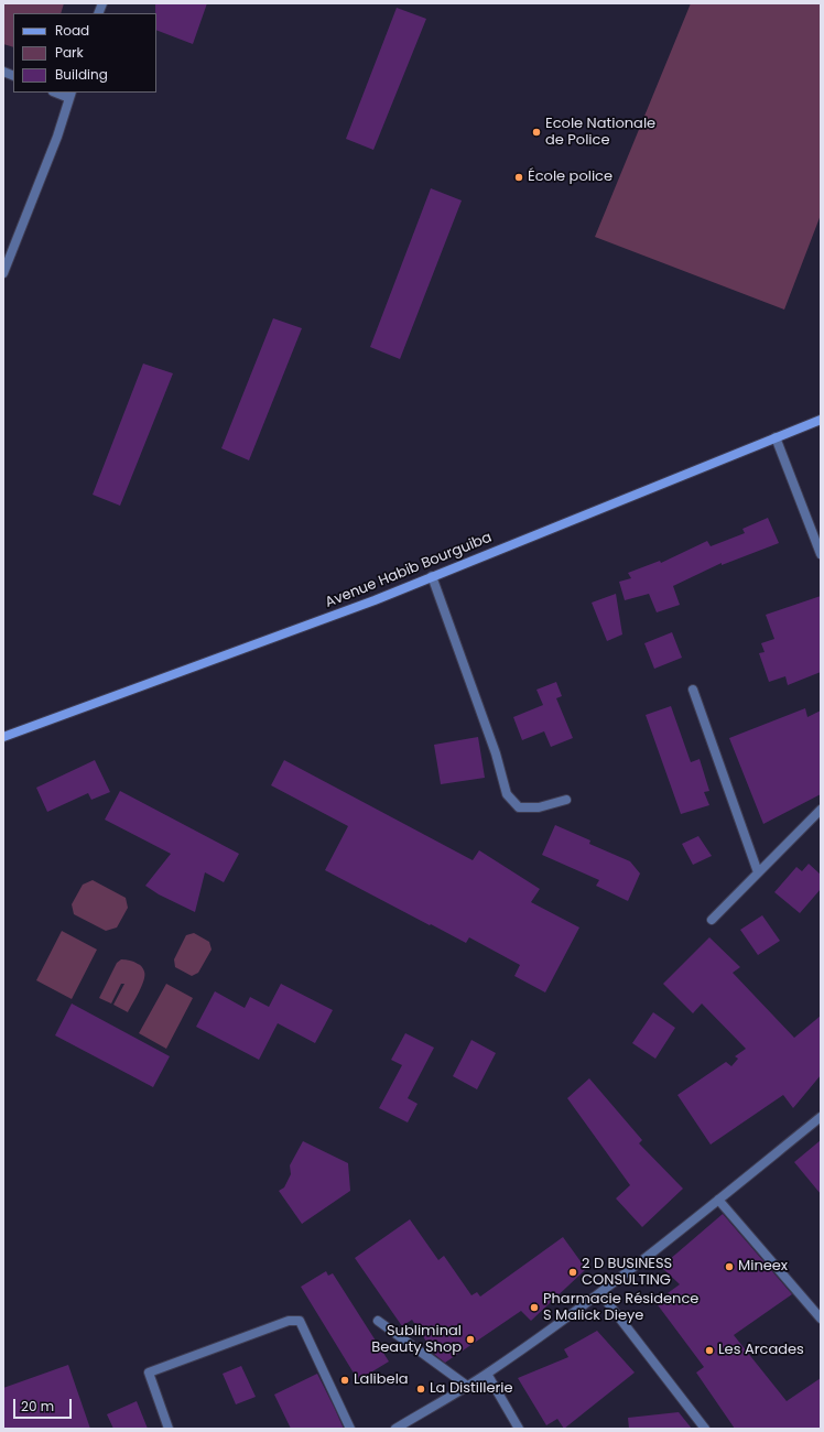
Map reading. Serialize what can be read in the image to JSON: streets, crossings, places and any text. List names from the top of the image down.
{
  "streets": {
    "main road": ["Avenue Habib Bourguiba"]
  },
  "places": [
    "Ecole Nationale de Police",
    "École police",
    "Mineex",
    "2 D BUSINESS CONSULTING",
    "Pharmacie Résidence S Malick Dieye",
    "Subliminal Beauty Shop",
    "Les Arcades",
    "Lalibela",
    "La Distillerie"
  ],
  "legend": ["Road", "Park", "Building"],
  "scale_bar": "20 m"
}
